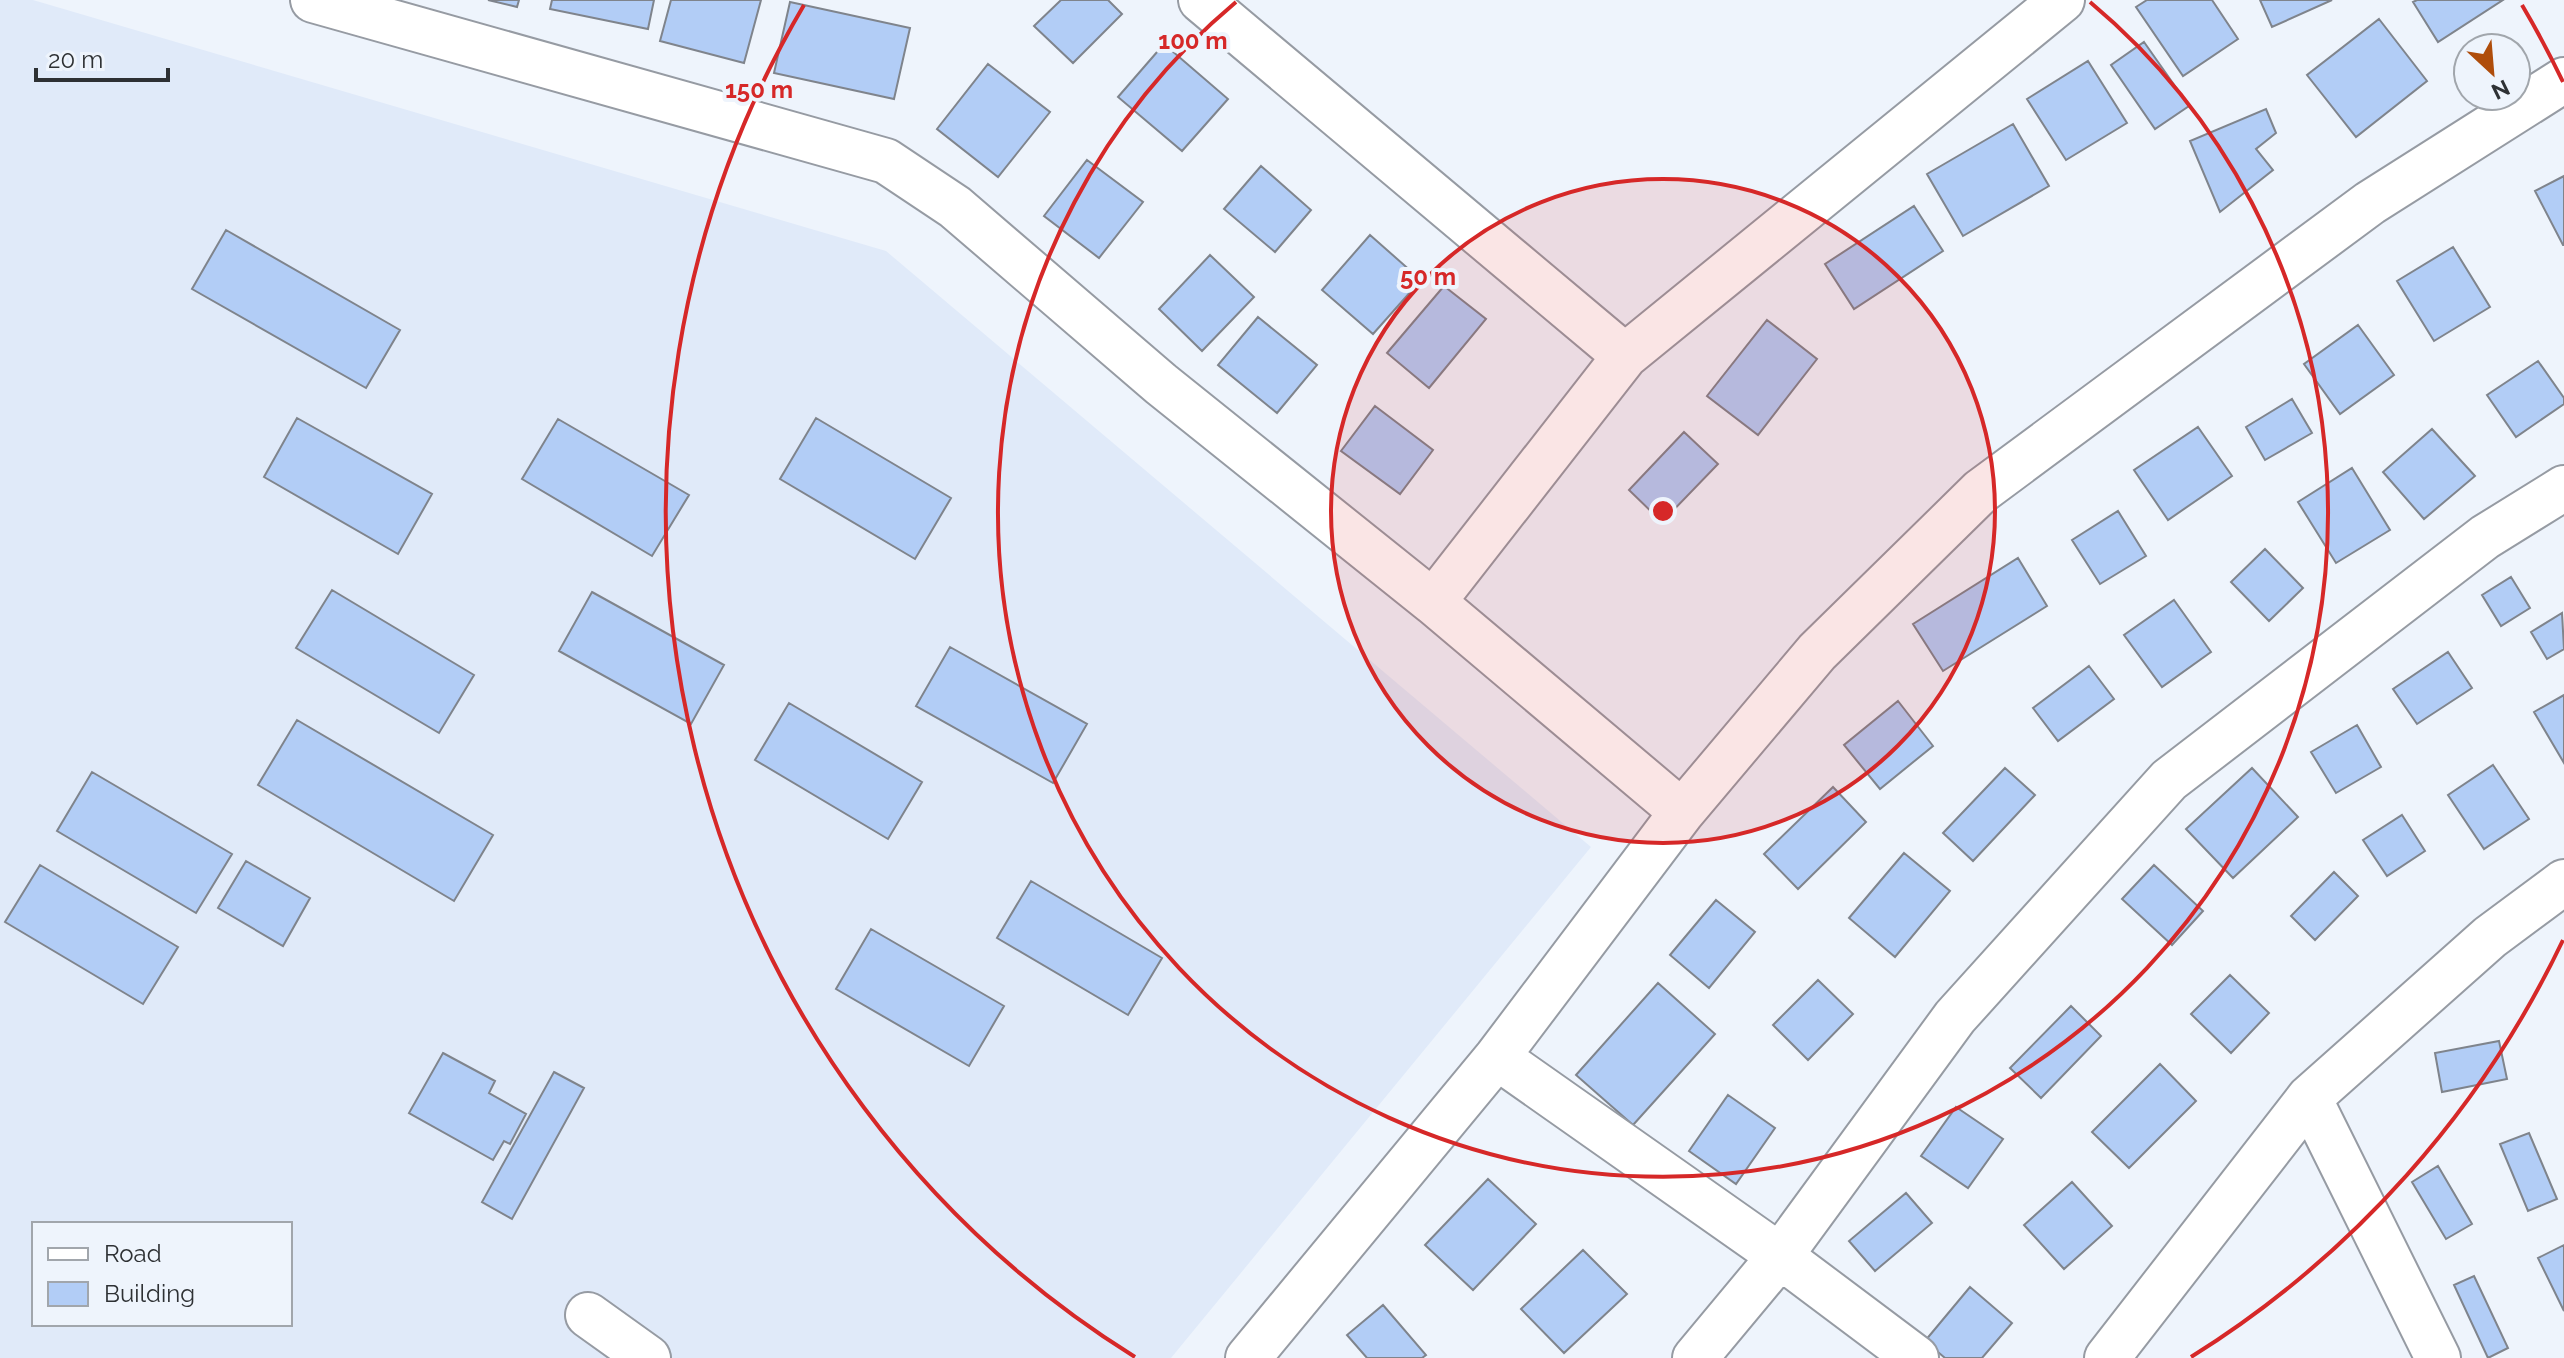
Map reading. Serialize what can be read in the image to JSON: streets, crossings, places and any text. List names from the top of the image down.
{
  "legend": ["Road", "Building"],
  "scale_bar": "20 m",
  "north": "bottom right",
  "rings": ["100 m", "150 m", "50 m"]
}
